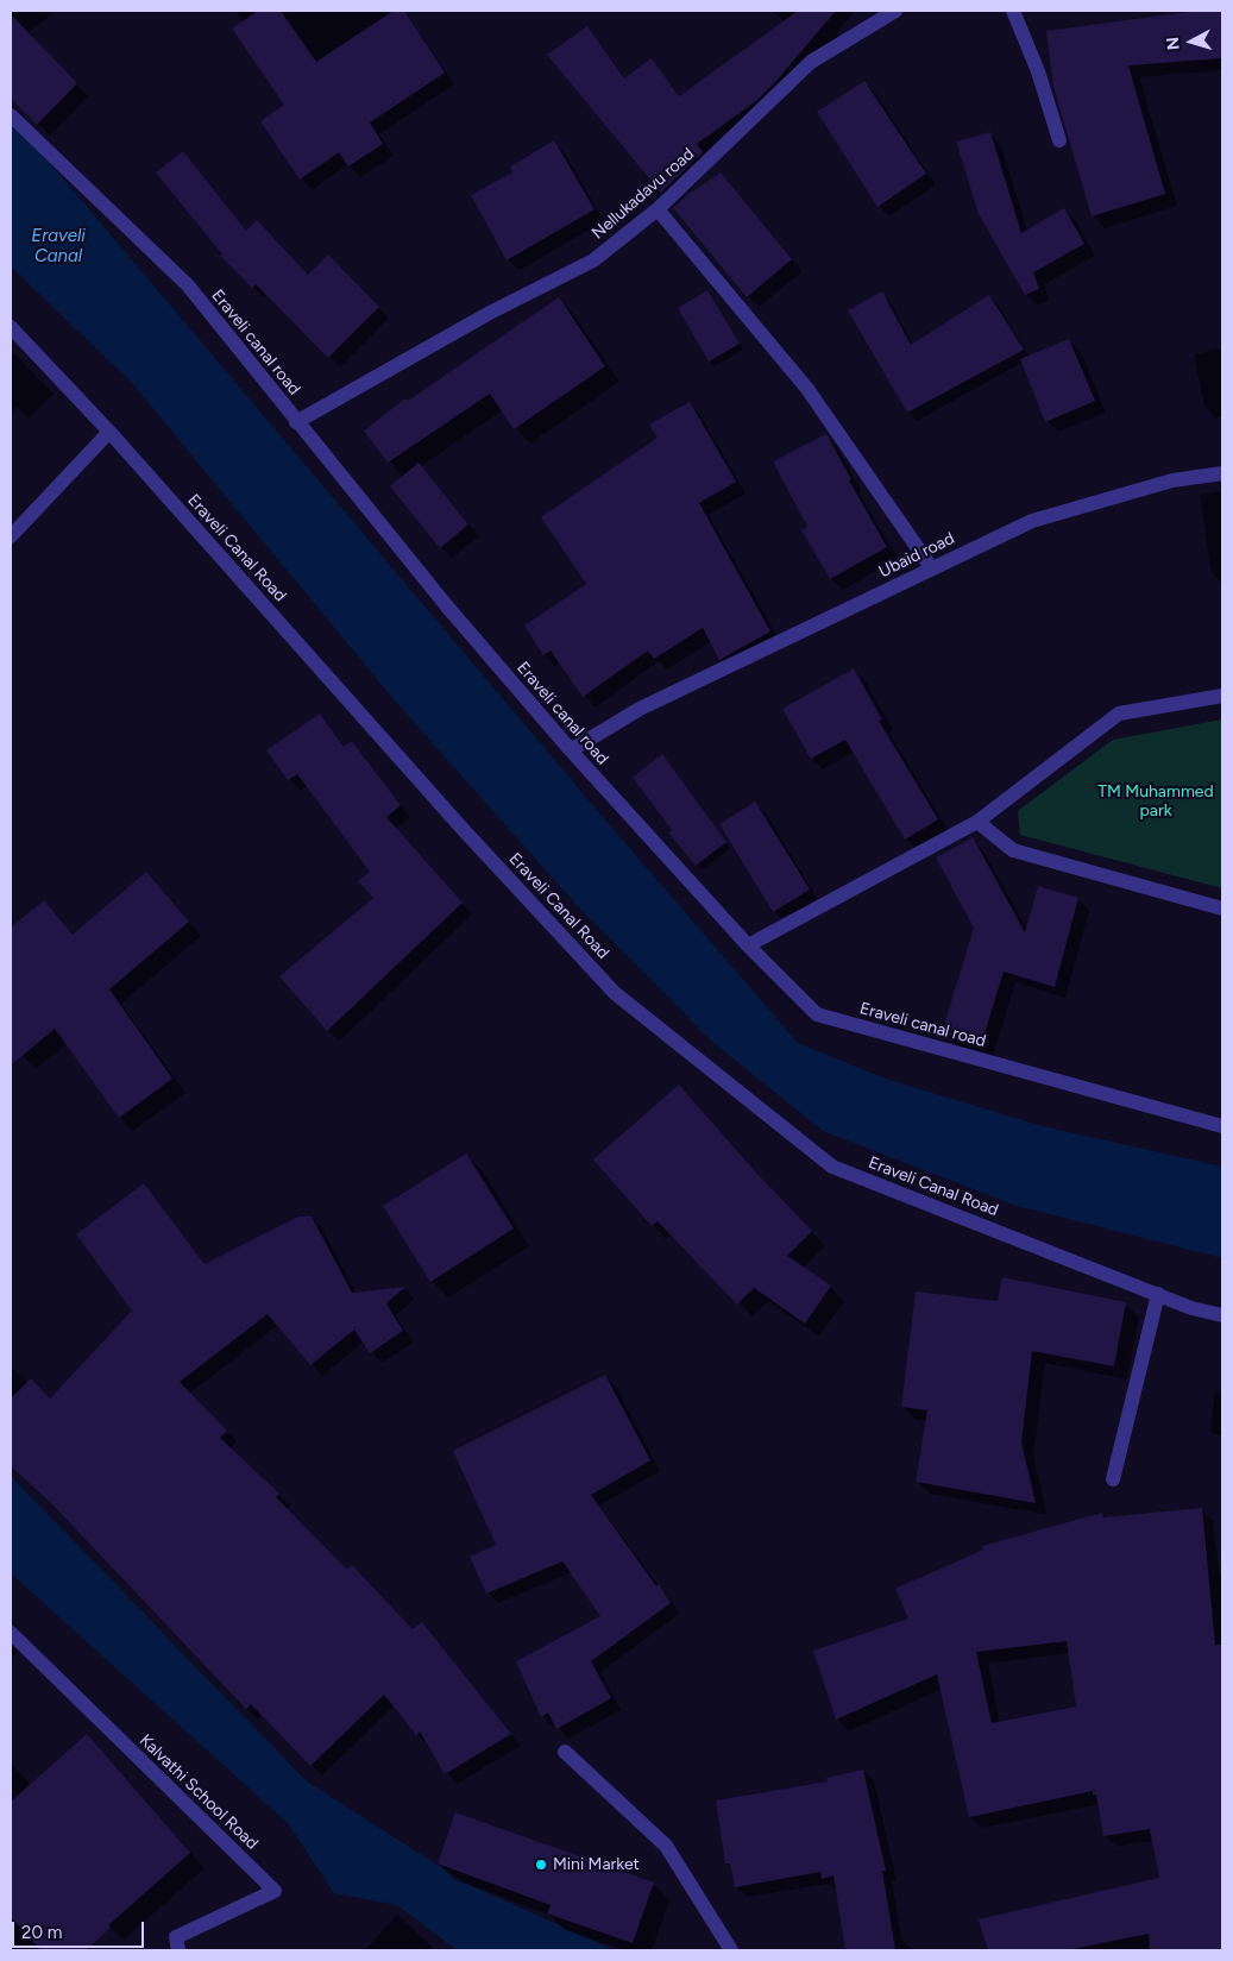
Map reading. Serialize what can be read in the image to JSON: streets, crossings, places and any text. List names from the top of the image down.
{
  "streets": {
    "street": [
      "Nellukadavu road",
      "Eraveli canal road",
      "Eraveli Canal Road",
      "Ubaid road",
      "Kalvathi School Road"
    ]
  },
  "crossings": [
    ["Nellukadavu road", "Eraveli canal road"],
    ["Eraveli canal road", "Ubaid road"]
  ],
  "water": ["Eraveli Canal"],
  "parks": ["TM Muhammed park"],
  "places": ["Mini Market"],
  "scale_bar": "20 m",
  "north": "left"
}
